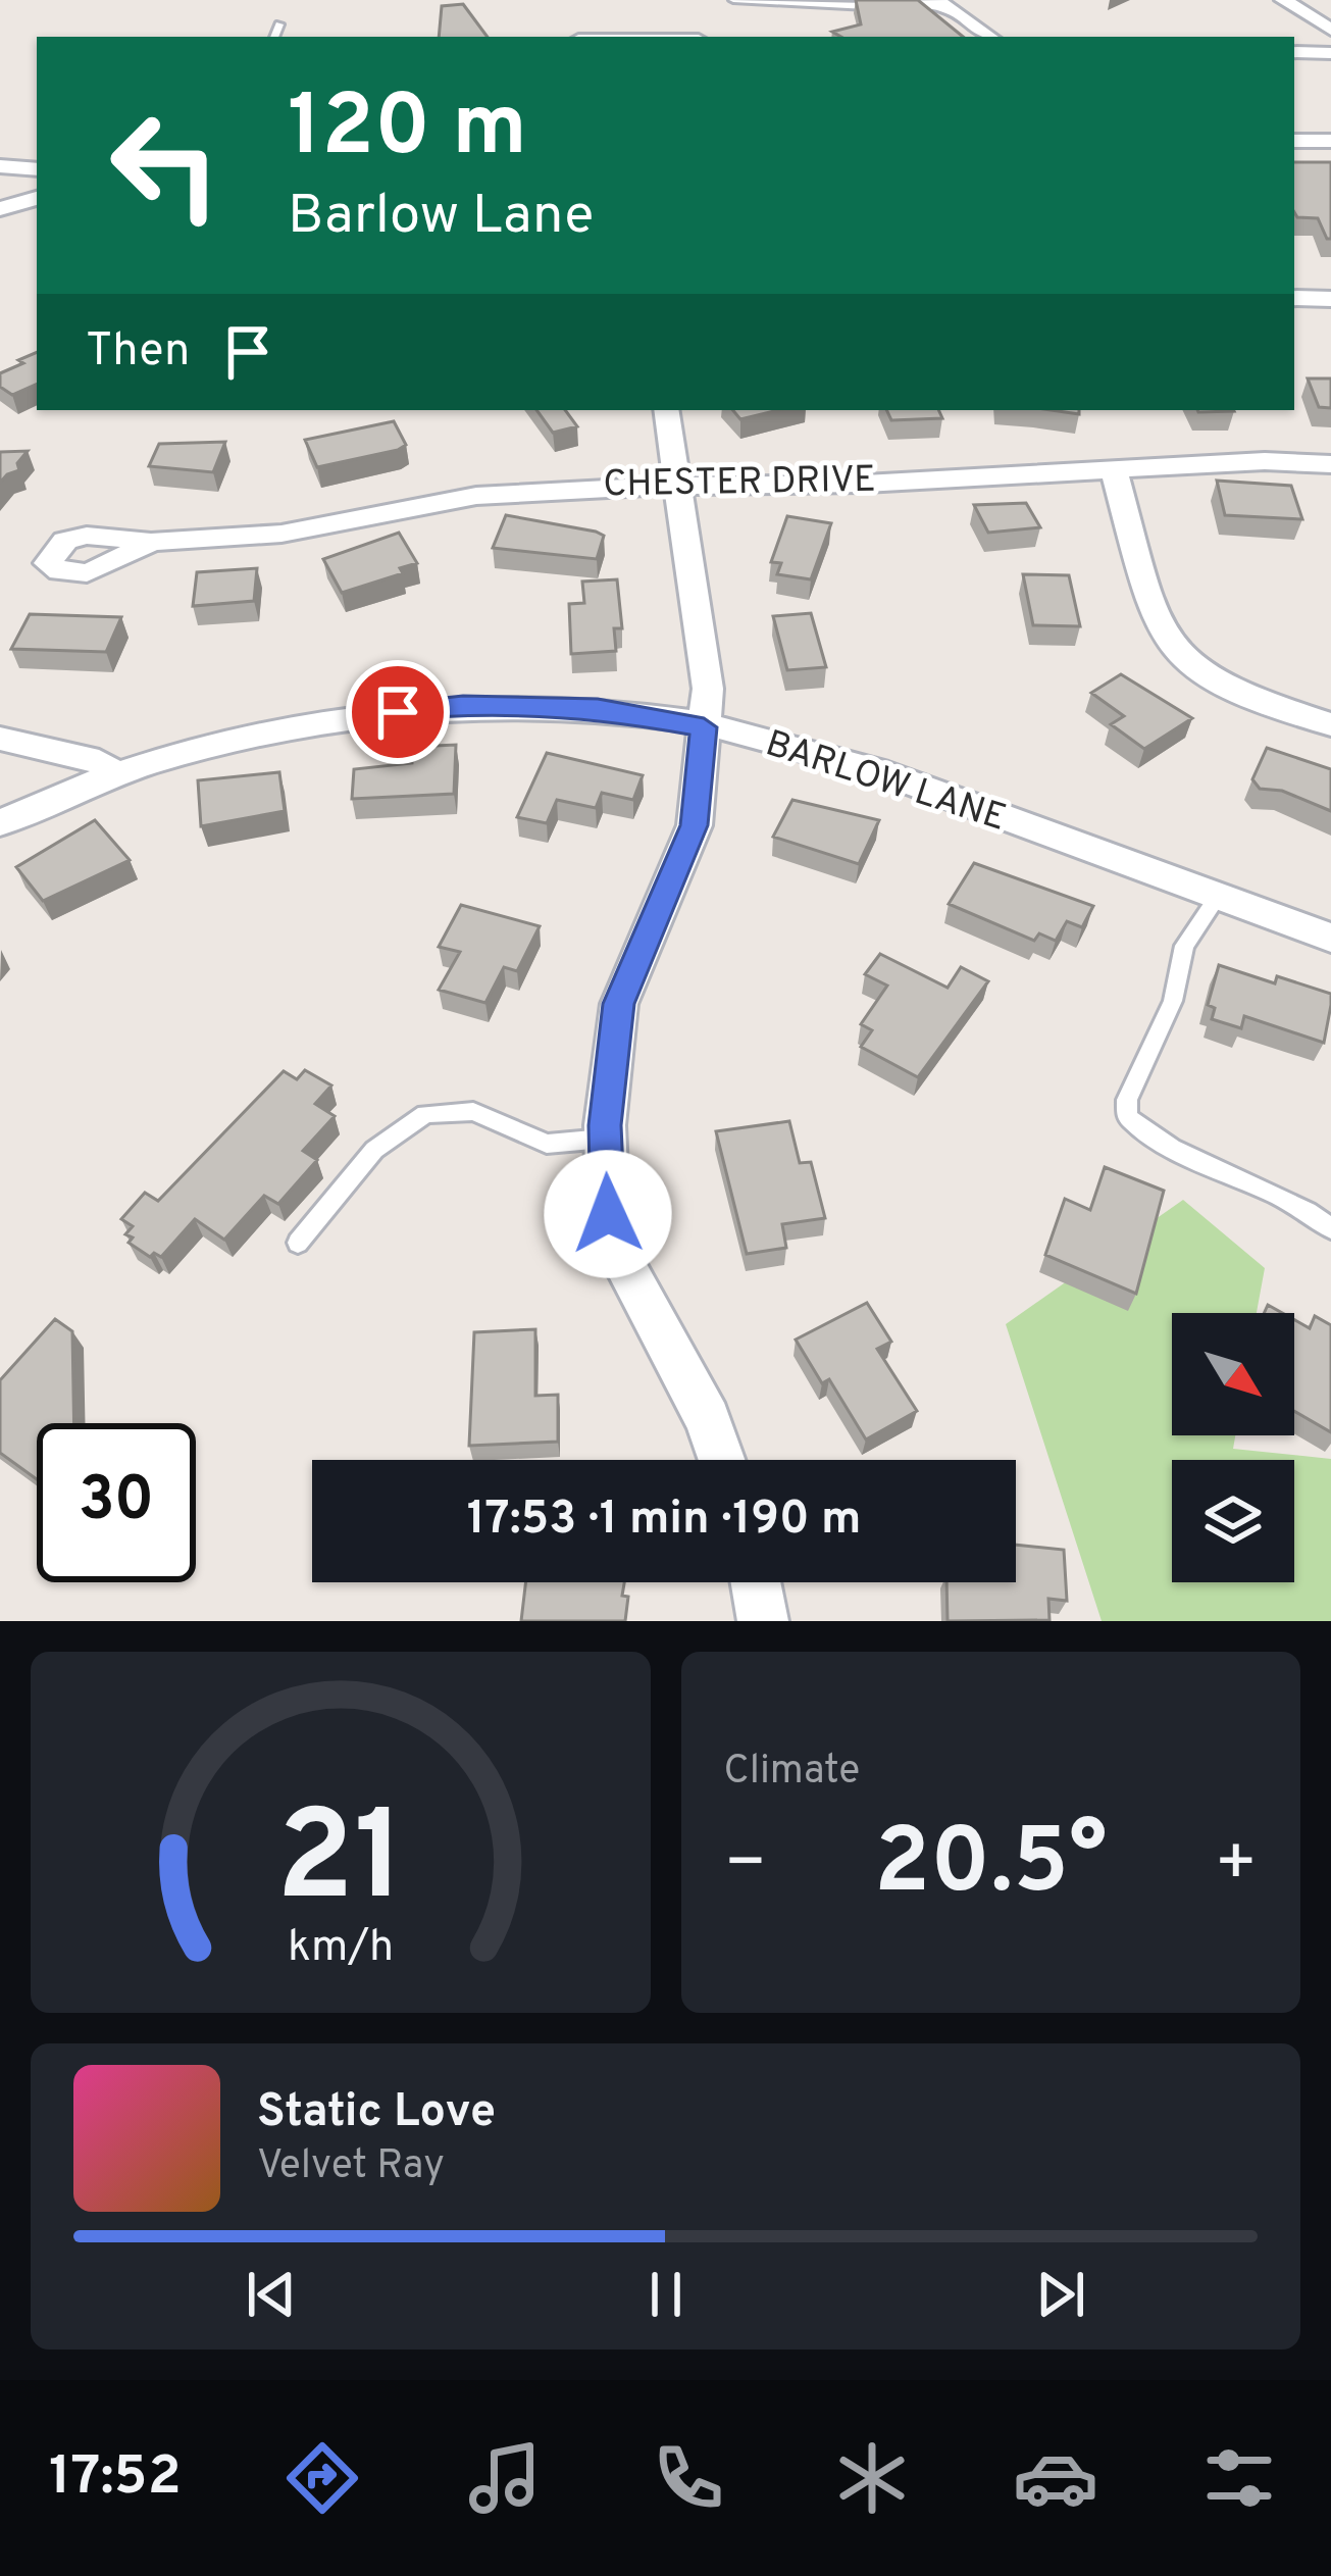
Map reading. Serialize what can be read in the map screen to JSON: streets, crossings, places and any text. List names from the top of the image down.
{
  "streets": {
    "street": ["CHESTER DRIVE", "BARLOW LANE"]
  },
  "north": "bottom right",
  "page": {
    "turn": ["120 m", "Barlow Lane"],
    "then": "Then",
    "limit": "30",
    "trip": "17:53 · 1 min · 190 m",
    "tile": "Climate",
    "heat": ["−", "20.5°", "+"],
    "song": ["Static Love", "Velvet Ray"],
    "tabs": "17:52",
    "gauge": ["21", "km/h"]
  }
}
